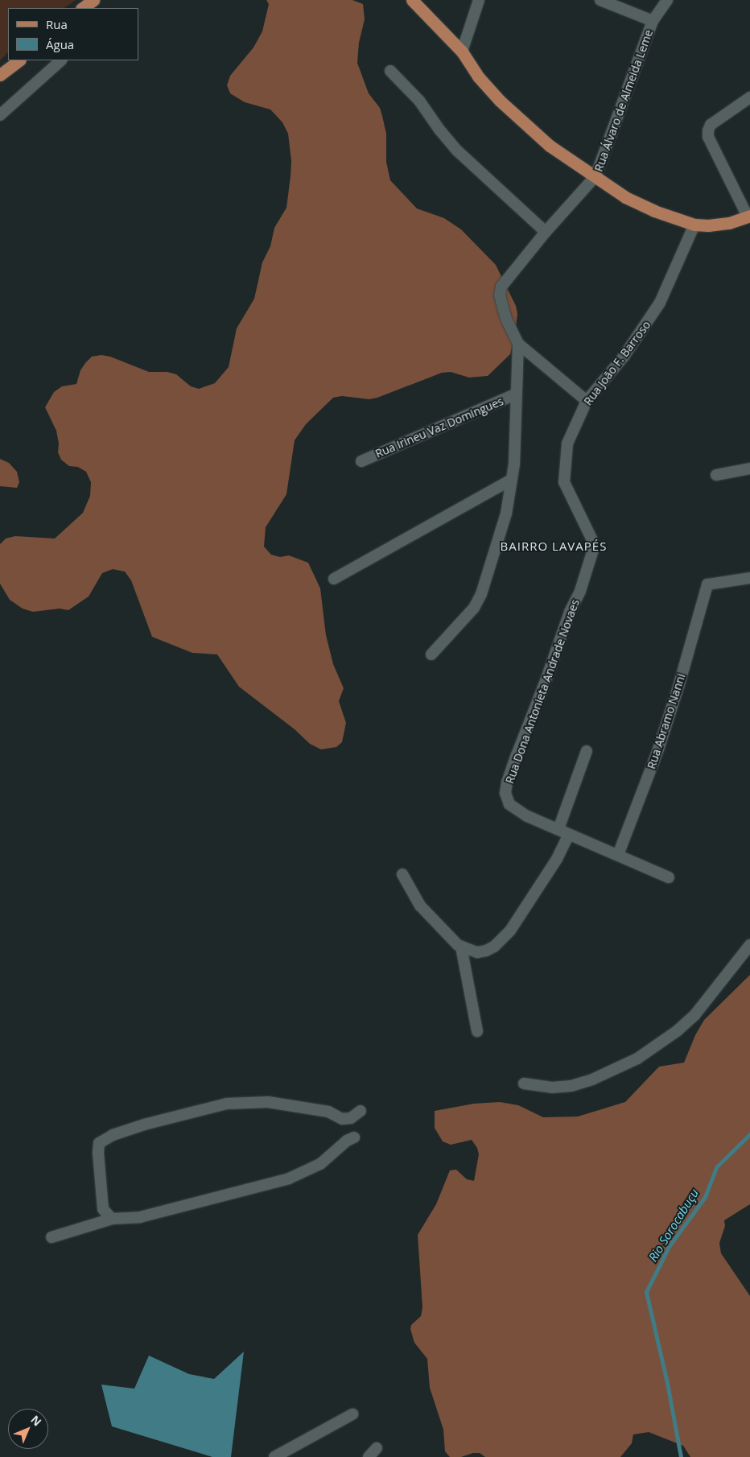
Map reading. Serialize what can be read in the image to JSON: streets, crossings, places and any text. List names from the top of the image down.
{
  "streets": {
    "street": [
      "Rua Álvaro de Almeida Leme",
      "Rua João F. Barroso",
      "Rua Irineu Vaz Domingues",
      "Rua Dona Antonieta Andrade Novaes",
      "Rua Abramo Nanni"
    ]
  },
  "crossings": [
    ["Rua Álvaro de Almeida Leme", "Rua João F. Barroso"],
    ["Rua João F. Barroso", "Rua Dona Antonieta Andrade Novaes"],
    ["Rua Dona Antonieta Andrade Novaes", "Rua Abramo Nanni"]
  ],
  "districts": ["BAIRRO LAVAPÉS"],
  "water": ["Rio Sorocabuçu"],
  "legend": ["Rua", "Água"],
  "north": "top right"
}
